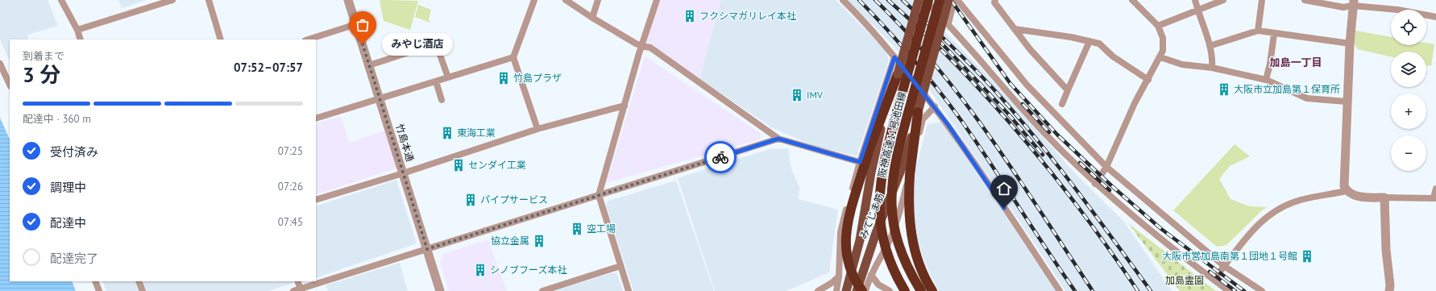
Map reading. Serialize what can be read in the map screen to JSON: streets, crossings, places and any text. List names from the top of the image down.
{
  "streets": {
    "highway": ["阪神高速11号池田線"],
    "main road": ["みてじま筋"],
    "street": ["竹島本通"]
  },
  "districts": ["加島一丁目"],
  "parks": ["加島霊園"],
  "places": {
    "building": [
      "フクシマガリレイ本社",
      "竹島プラザ",
      "大阪市立加島第１保育所",
      "IMV",
      "東海工業",
      "センダイ工業",
      "パイプサービス",
      "空工場",
      "協立金属",
      "大阪市営加島南第１団地１号館",
      "シノブフーズ本社"
    ],
    "other": ["みやじ酒店"]
  },
  "page": {
    "map_buttons": ["+", "−"],
    "bubble": "みやじ酒店",
    "heading": ["3 分", "到着まで", "07:52–07:57"],
    "bar": "配達中 · 360 m",
    "list": [
      ["受付済み", "07:25"],
      ["調理中", "07:26"],
      ["配達中", "07:45"],
      "配達完了"
    ]
  }
}
